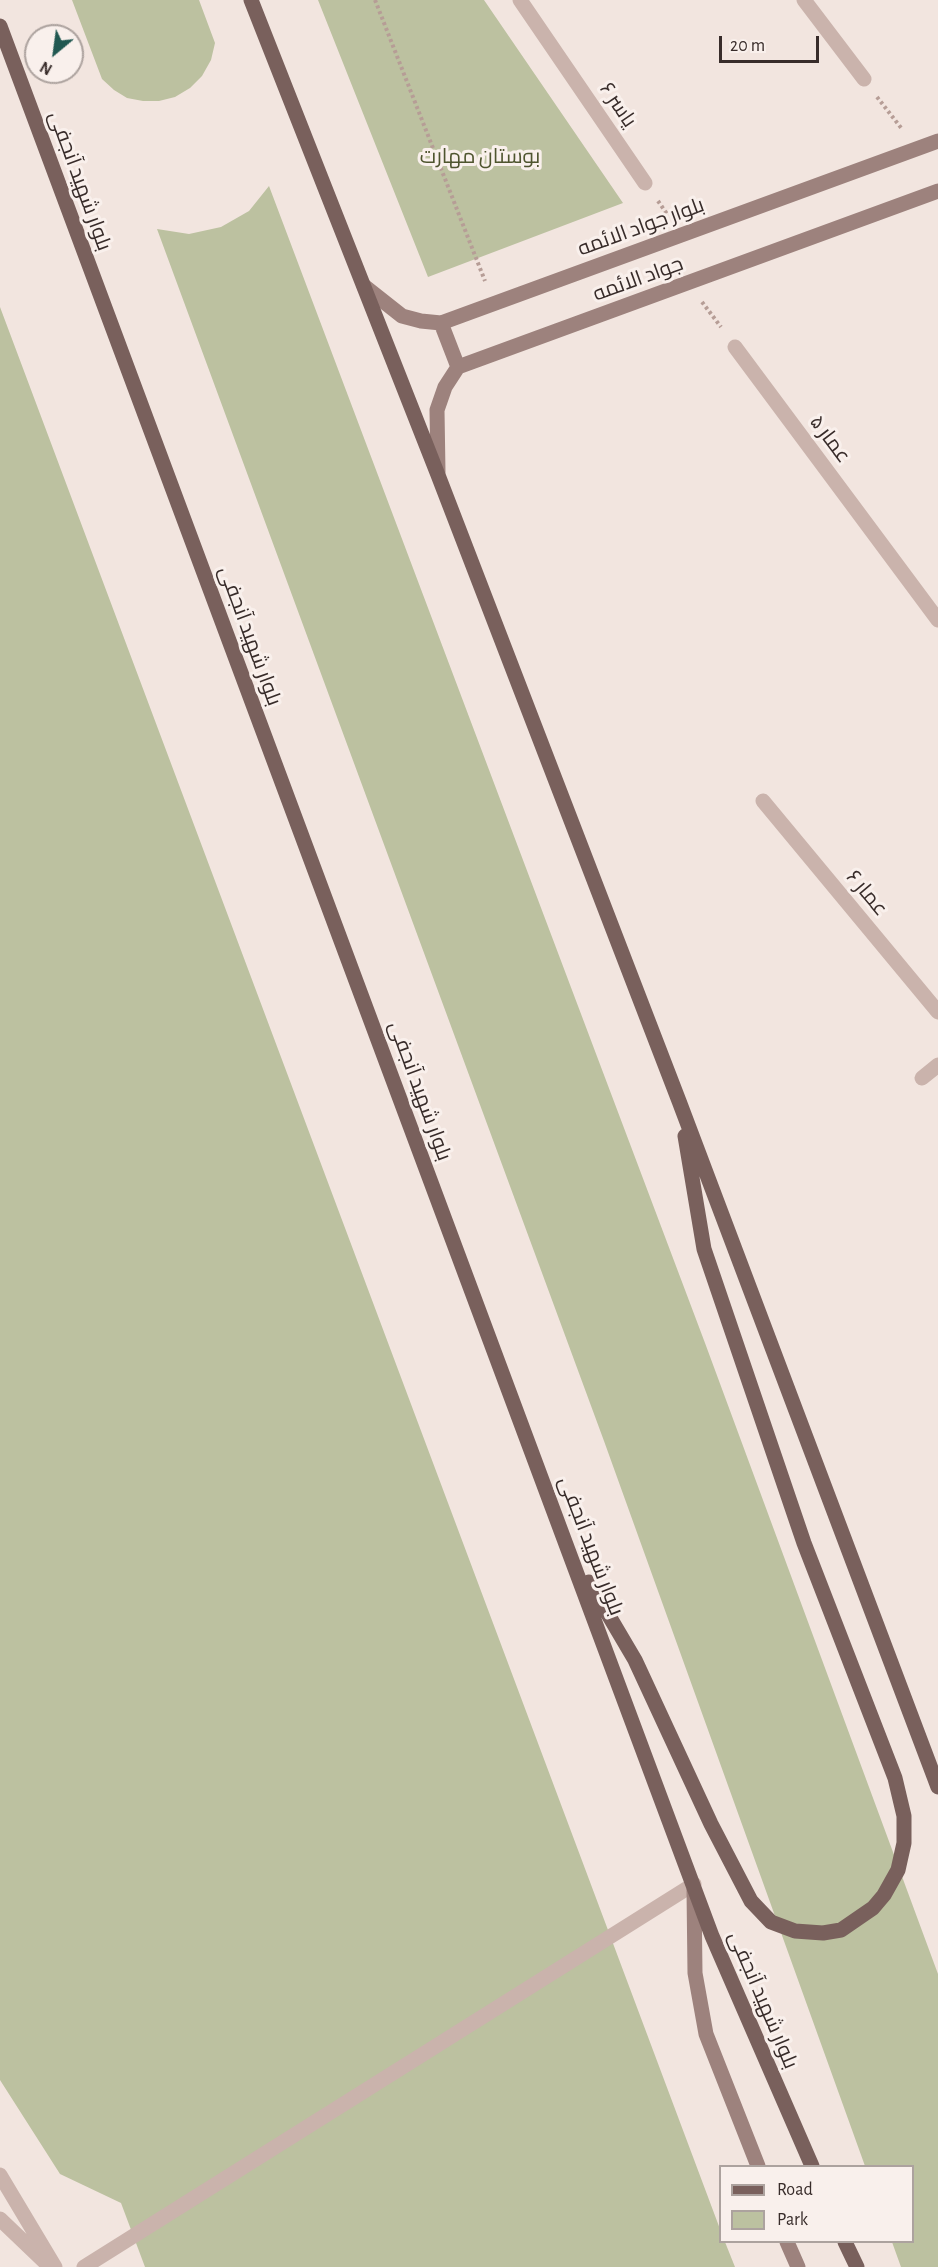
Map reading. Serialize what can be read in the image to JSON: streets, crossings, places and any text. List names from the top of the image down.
{
  "streets": {
    "main road": ["بلوار شهید آنجفی", "بلوار جواد الائمه", "جواد الائمه"],
    "street": ["یاسر ۶", "عمار ۵", "عمار ۶"]
  },
  "parks": ["بوستان مهارت"],
  "legend": ["Road", "Park"],
  "scale_bar": "20 m",
  "north": "bottom left"
}
